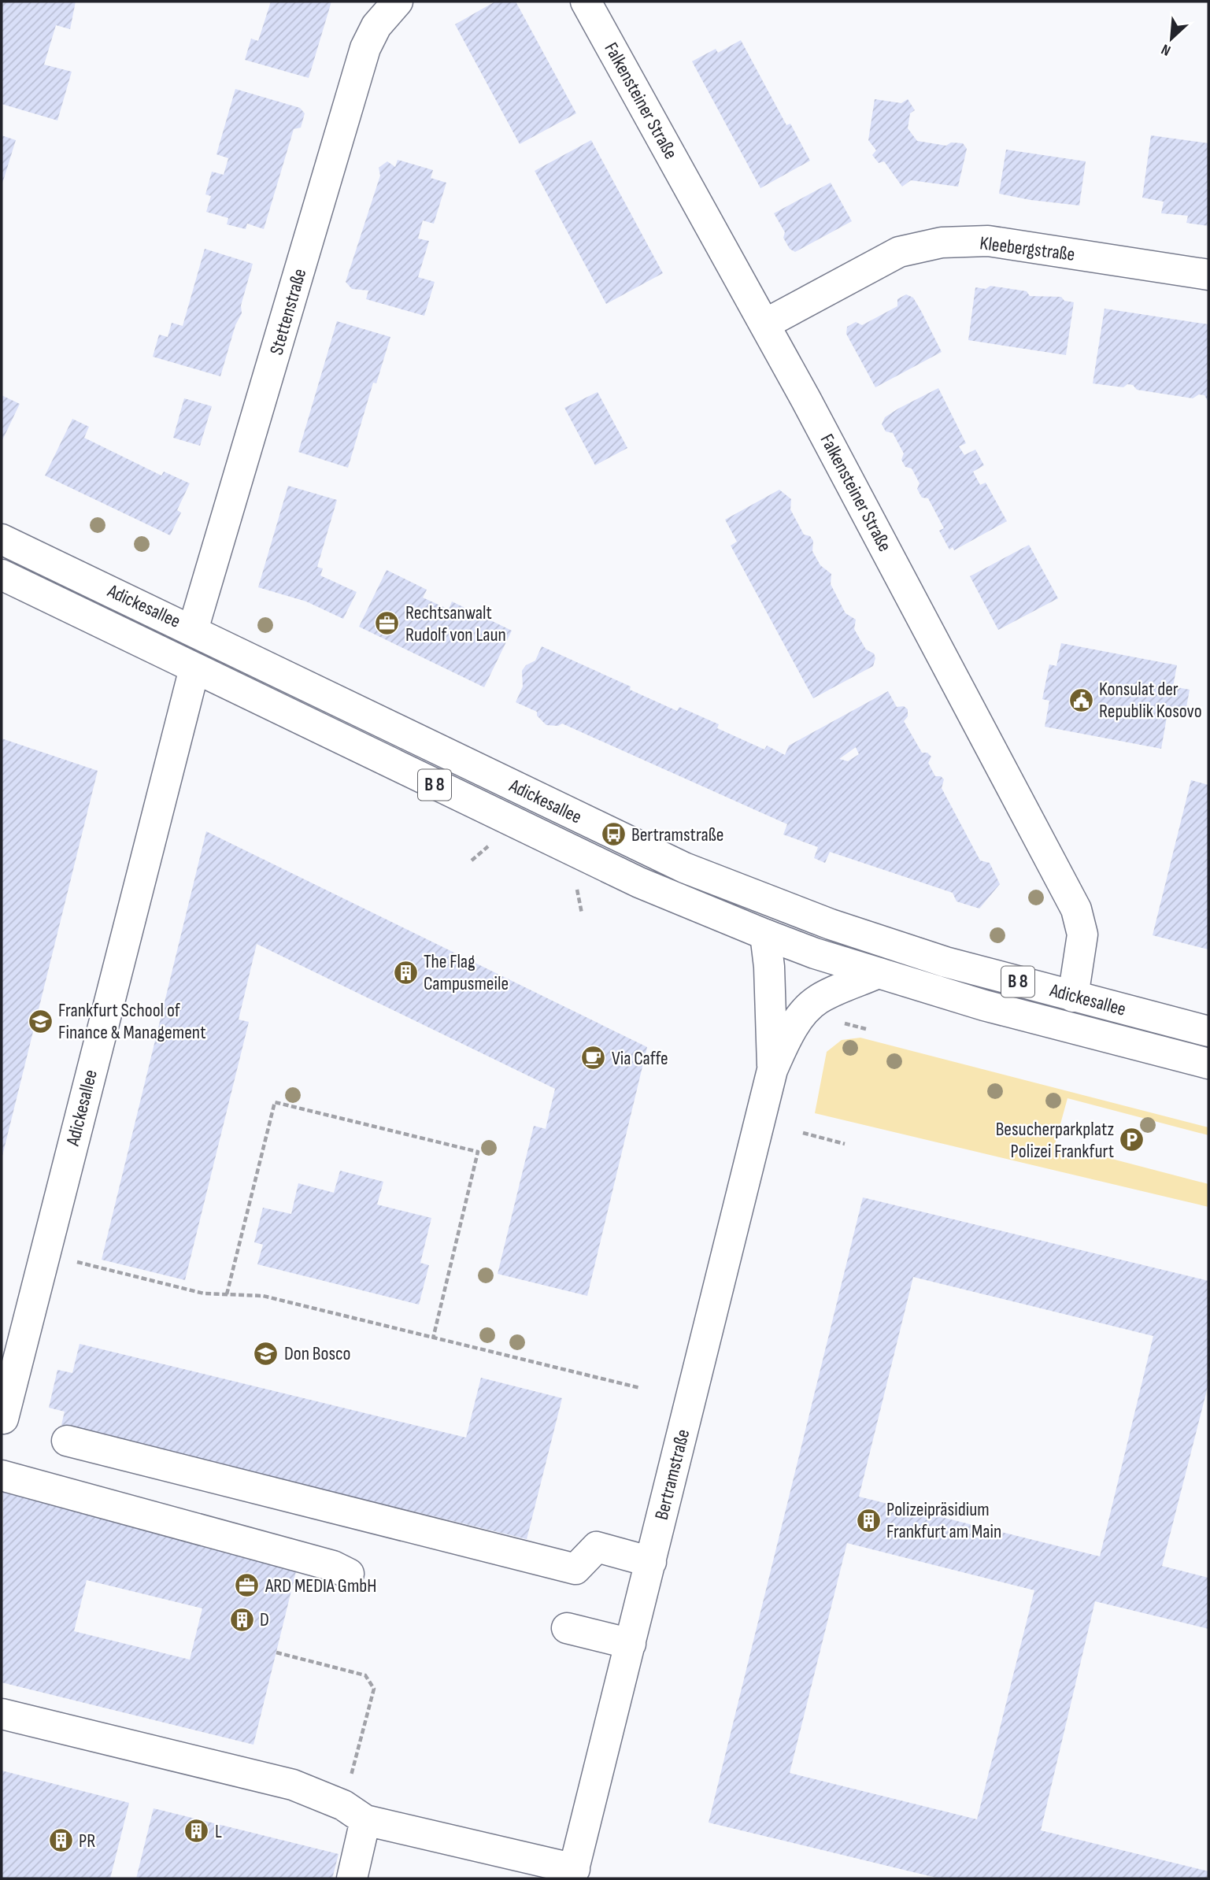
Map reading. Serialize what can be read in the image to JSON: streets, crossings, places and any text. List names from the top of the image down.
{
  "streets": {
    "street": [
      "Falkensteiner Straße",
      "Kleebergstraße",
      "Stettenstraße",
      "Adickesallee",
      "B 8",
      "Bertramstraße"
    ]
  },
  "crossings": [
    ["Falkensteiner Straße", "Kleebergstraße"],
    ["Falkensteiner Straße", "Adickesallee"],
    ["Stettenstraße", "Adickesallee"],
    ["Adickesallee", "Bertramstraße"]
  ],
  "places": {
    "office": ["Rechtsanwalt Rudolf von Laun", "ARD MEDIA GmbH"],
    "public building": ["Konsulat der Republik Kosovo"],
    "bus stop": ["Bertramstraße"],
    "building": [
      "The Flag Campusmeile",
      "Polizeipräsidium Frankfurt am Main",
      "D",
      "L",
      "PR"
    ],
    "school or university": ["Frankfurt School of Finance & Management", "Don Bosco"],
    "cafe": ["Via Caffe"],
    "parking": ["Besucherparkplatz Polizei Frankfurt"]
  },
  "north": "bottom left"
}
